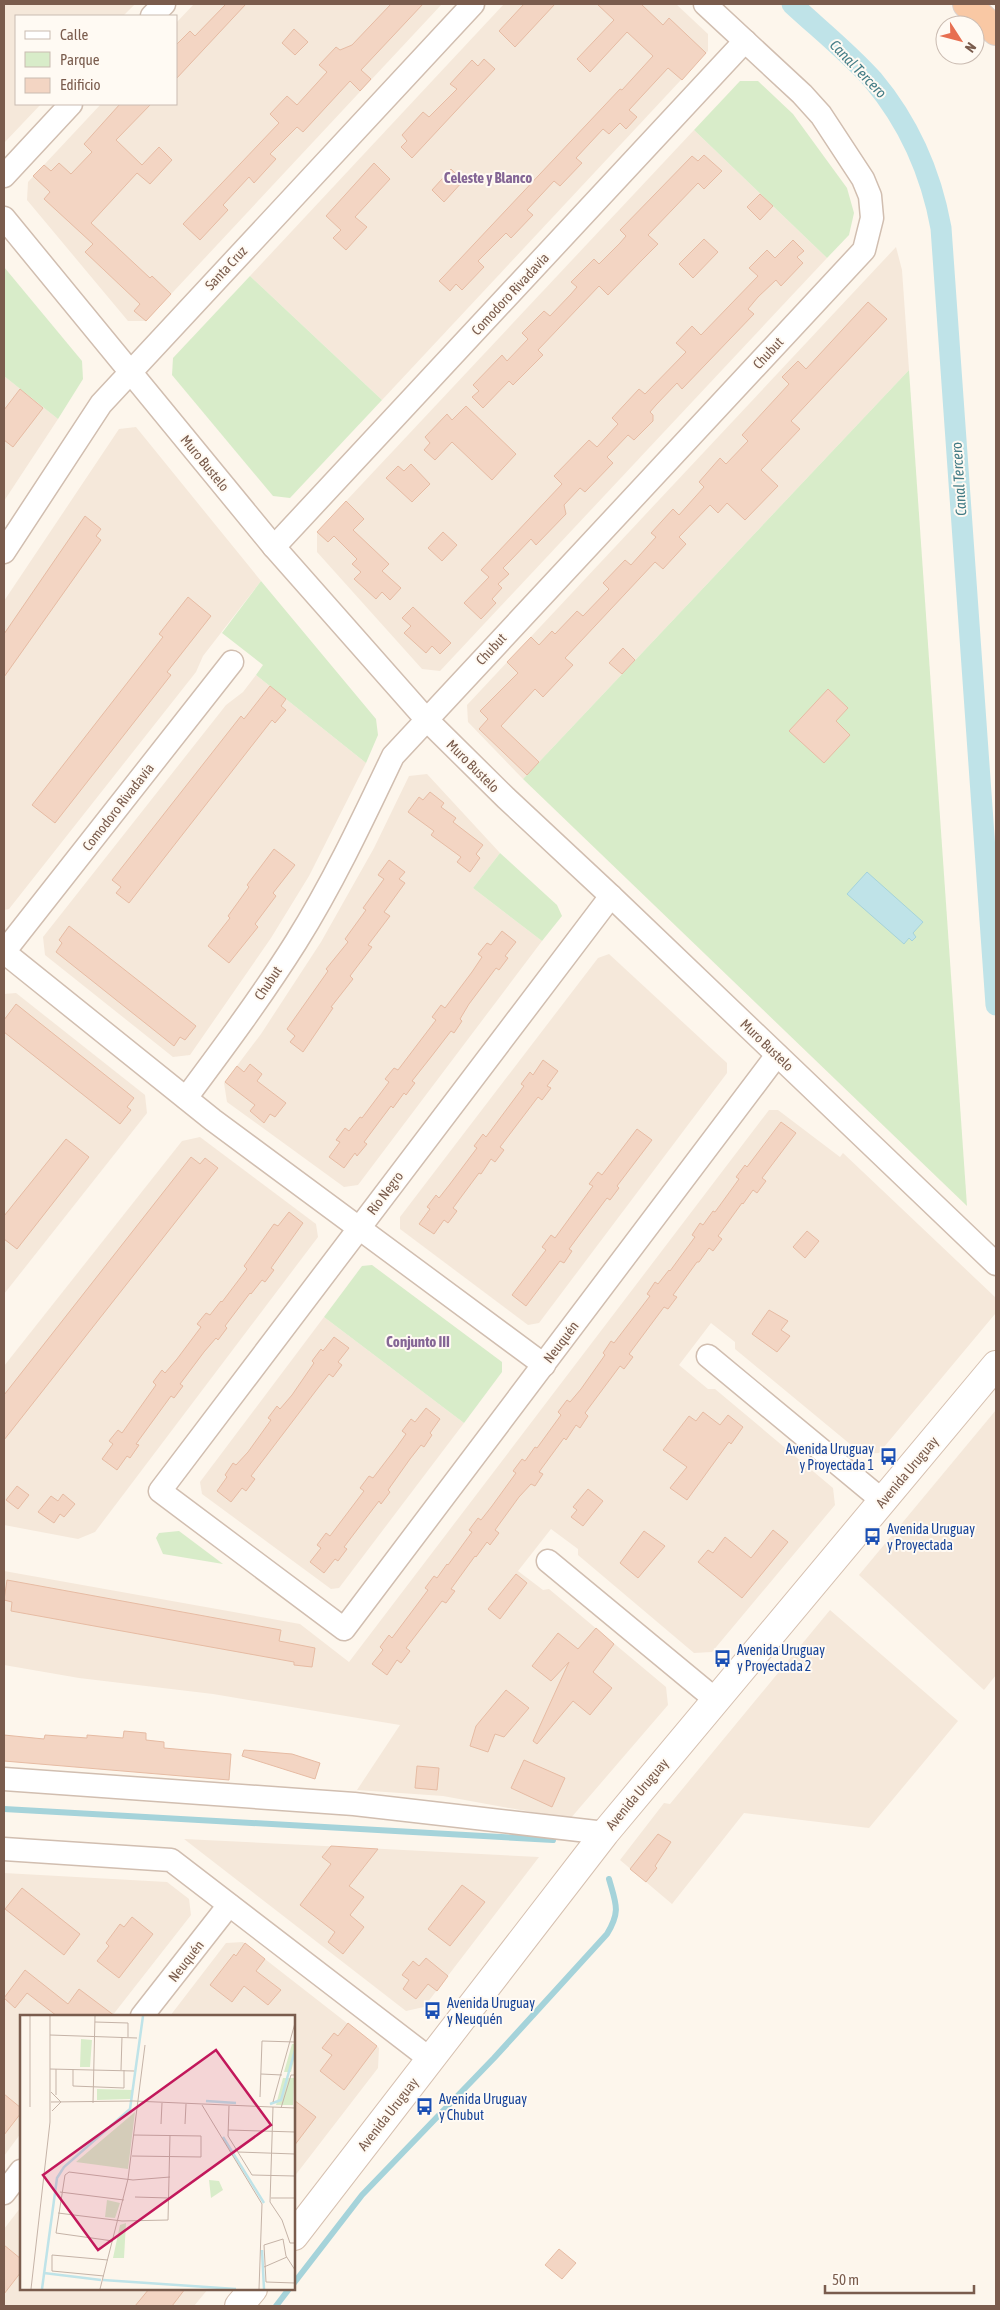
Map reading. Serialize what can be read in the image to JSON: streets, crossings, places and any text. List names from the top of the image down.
{
  "streets": {
    "main road": ["Avenida Uruguay"],
    "street": [
      "Santa Cruz",
      "Comodoro Rivadavia",
      "Chubut",
      "Muro Bustelo",
      "Río Negro",
      "Neuquén"
    ]
  },
  "crossings": [
    ["Santa Cruz", "Muro Bustelo"],
    ["Comodoro Rivadavia", "Chubut"],
    ["Comodoro Rivadavia", "Muro Bustelo"],
    ["Chubut", "Muro Bustelo"],
    ["Muro Bustelo", "Río Negro"],
    ["Muro Bustelo", "Neuquén"],
    ["Río Negro", "Neuquén"]
  ],
  "districts": ["Celeste y Blanco", "Conjunto III"],
  "water": ["Canal Tercero"],
  "places": {
    "bus stop": [
      "Avenida Uruguay y Proyectada 1",
      "Avenida Uruguay y Proyectada",
      "Avenida Uruguay y Proyectada 2",
      "Avenida Uruguay y Neuquén",
      "Avenida Uruguay y Chubut"
    ]
  },
  "legend": ["Calle", "Parque", "Edificio"],
  "scale_bar": "50 m",
  "north": "bottom right"
}
